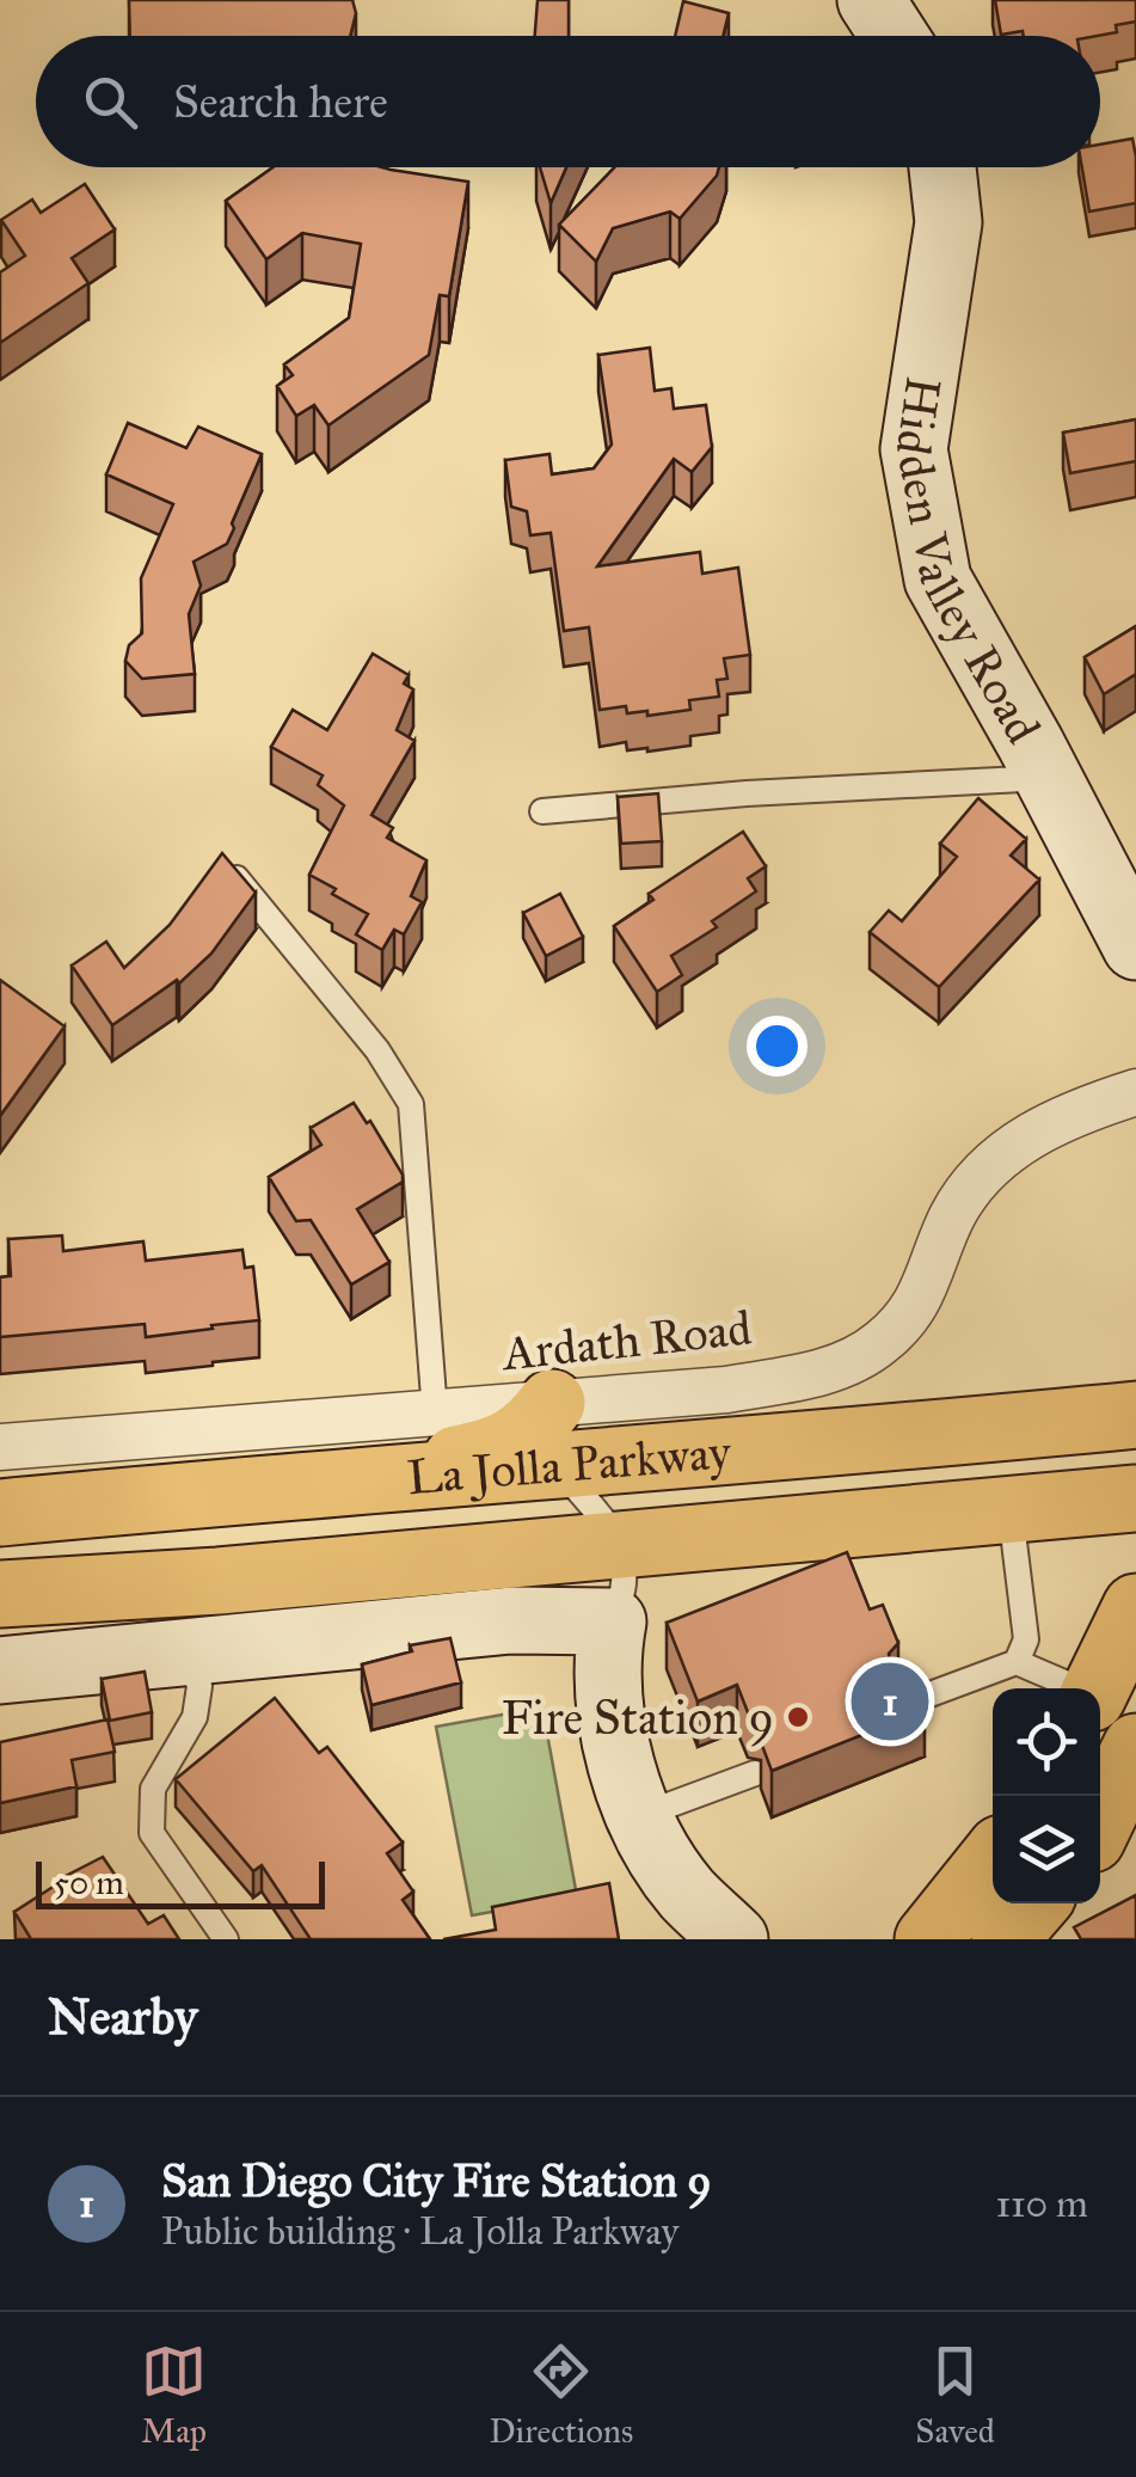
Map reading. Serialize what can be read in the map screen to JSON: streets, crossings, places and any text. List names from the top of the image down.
{
  "streets": {
    "main road": ["La Jolla Parkway"],
    "street": ["Hidden Valley Road", "Ardath Road"]
  },
  "places": ["Fire Station 9"],
  "scale_bar": "50 m",
  "page": {
    "search": "Search here",
    "pins": "1",
    "scale": "50 m",
    "heading": "Nearby",
    "list": [
      {
        "mark": "1",
        "name": "San Diego City Fire Station 9",
        "note": "Public building · La Jolla Parkway",
        "value": "110 m"
      }
    ],
    "nav": ["Map", "Directions", "Saved"]
  }
}
